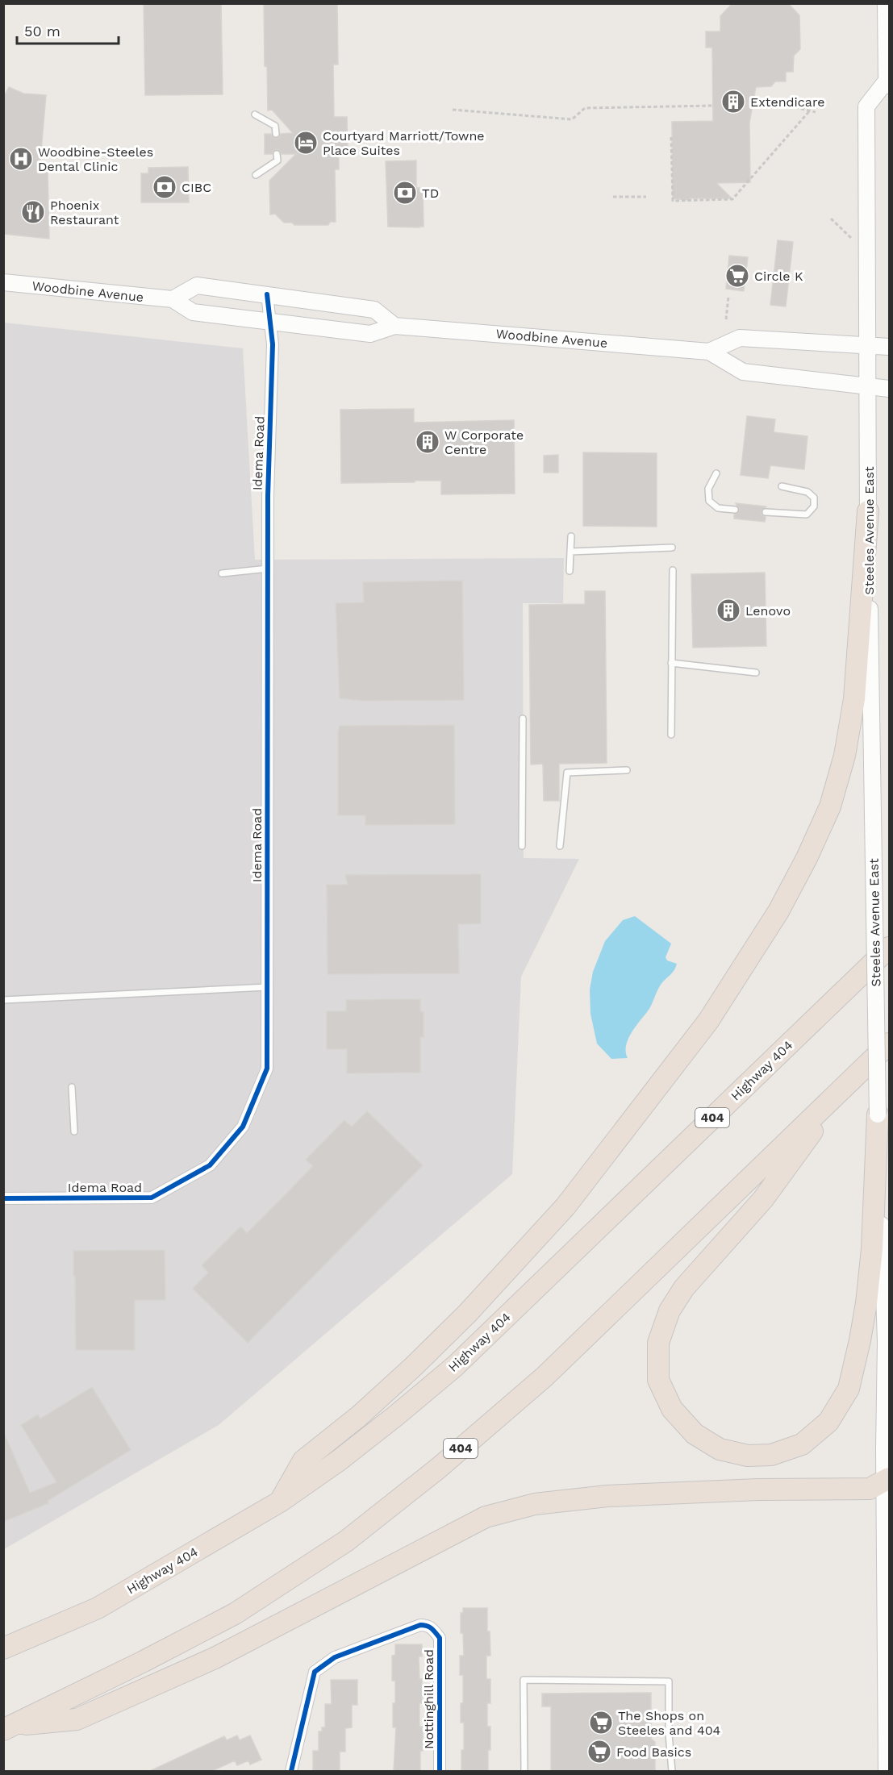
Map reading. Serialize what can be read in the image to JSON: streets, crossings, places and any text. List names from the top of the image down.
{
  "streets": {
    "highway": ["Highway 404", "404"],
    "main road": ["Woodbine Avenue", "Steeles Avenue East"],
    "street": ["Idema Road", "Nottinghill Road"]
  },
  "crossings": [
    ["Woodbine Avenue", "Idema Road"],
    ["Woodbine Avenue", "Steeles Avenue East"]
  ],
  "places": {
    "building": ["Extendicare", "W Corporate Centre", "Lenovo"],
    "hotel": ["Courtyard Marriott/Towne Place Suites"],
    "hospital": ["Woodbine-Steeles Dental Clinic"],
    "bank": ["CIBC", "TD"],
    "restaurant": ["Phoenix Restaurant"],
    "supermarket": ["Circle K", "The Shops on Steeles and 404", "Food Basics"]
  },
  "scale_bar": "50 m"
}
